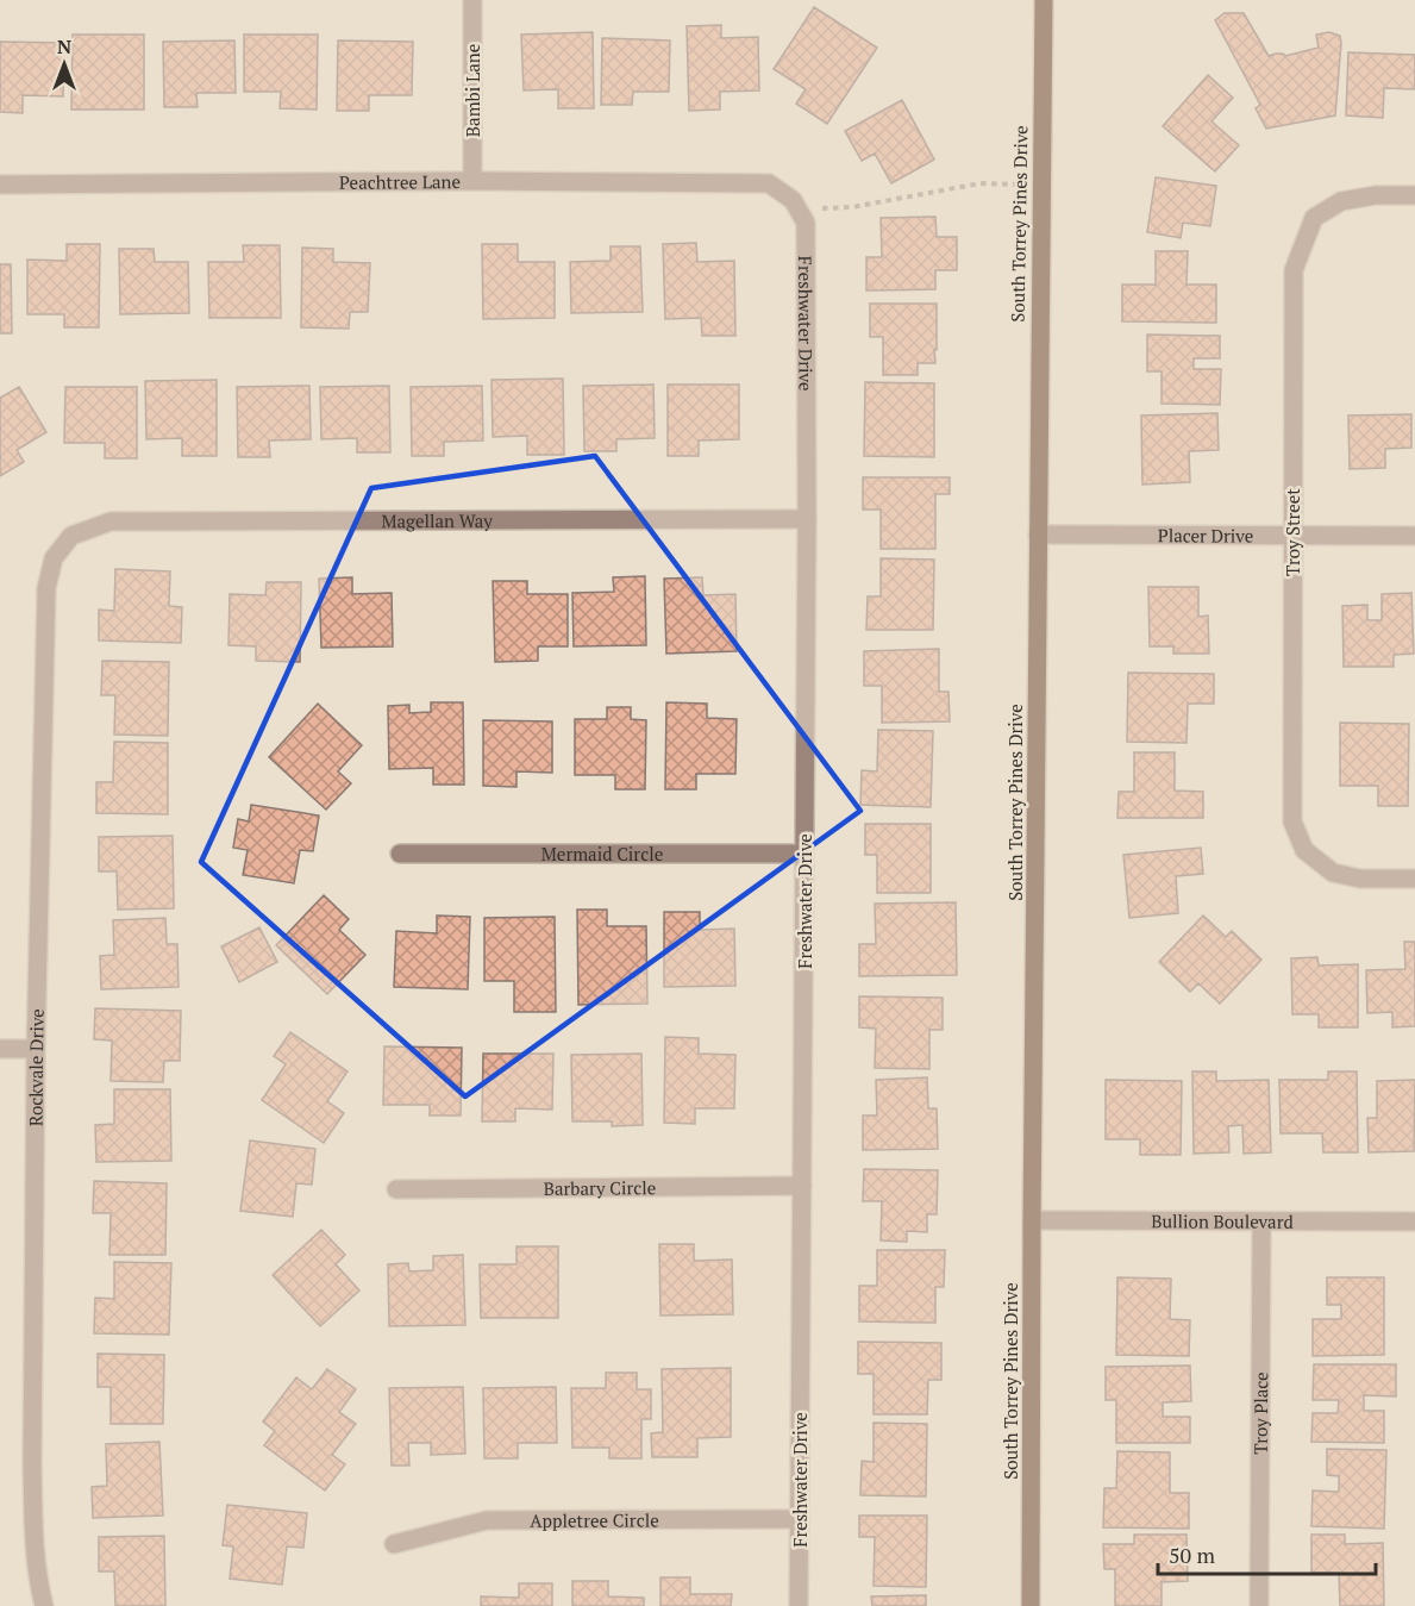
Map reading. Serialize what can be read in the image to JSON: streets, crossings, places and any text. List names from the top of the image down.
{
  "streets": {
    "main road": ["South Torrey Pines Drive"],
    "street": [
      "Bambi Lane",
      "Peachtree Lane",
      "Freshwater Drive",
      "Magellan Way",
      "Troy Street",
      "Placer Drive",
      "Mermaid Circle",
      "Rockvale Drive",
      "Barbary Circle",
      "Bullion Boulevard",
      "Troy Place",
      "Appletree Circle"
    ]
  },
  "crossings": [
    ["Bambi Lane", "Peachtree Lane"],
    ["Peachtree Lane", "Freshwater Drive"],
    ["South Torrey Pines Drive", "Placer Drive"],
    ["South Torrey Pines Drive", "Bullion Boulevard"],
    ["Freshwater Drive", "Magellan Way"],
    ["Freshwater Drive", "Mermaid Circle"],
    ["Freshwater Drive", "Barbary Circle"],
    ["Freshwater Drive", "Appletree Circle"],
    ["Magellan Way", "Rockvale Drive"],
    ["Troy Street", "Placer Drive"],
    ["Bullion Boulevard", "Troy Place"]
  ],
  "scale_bar": "50 m",
  "north": "top"
}
